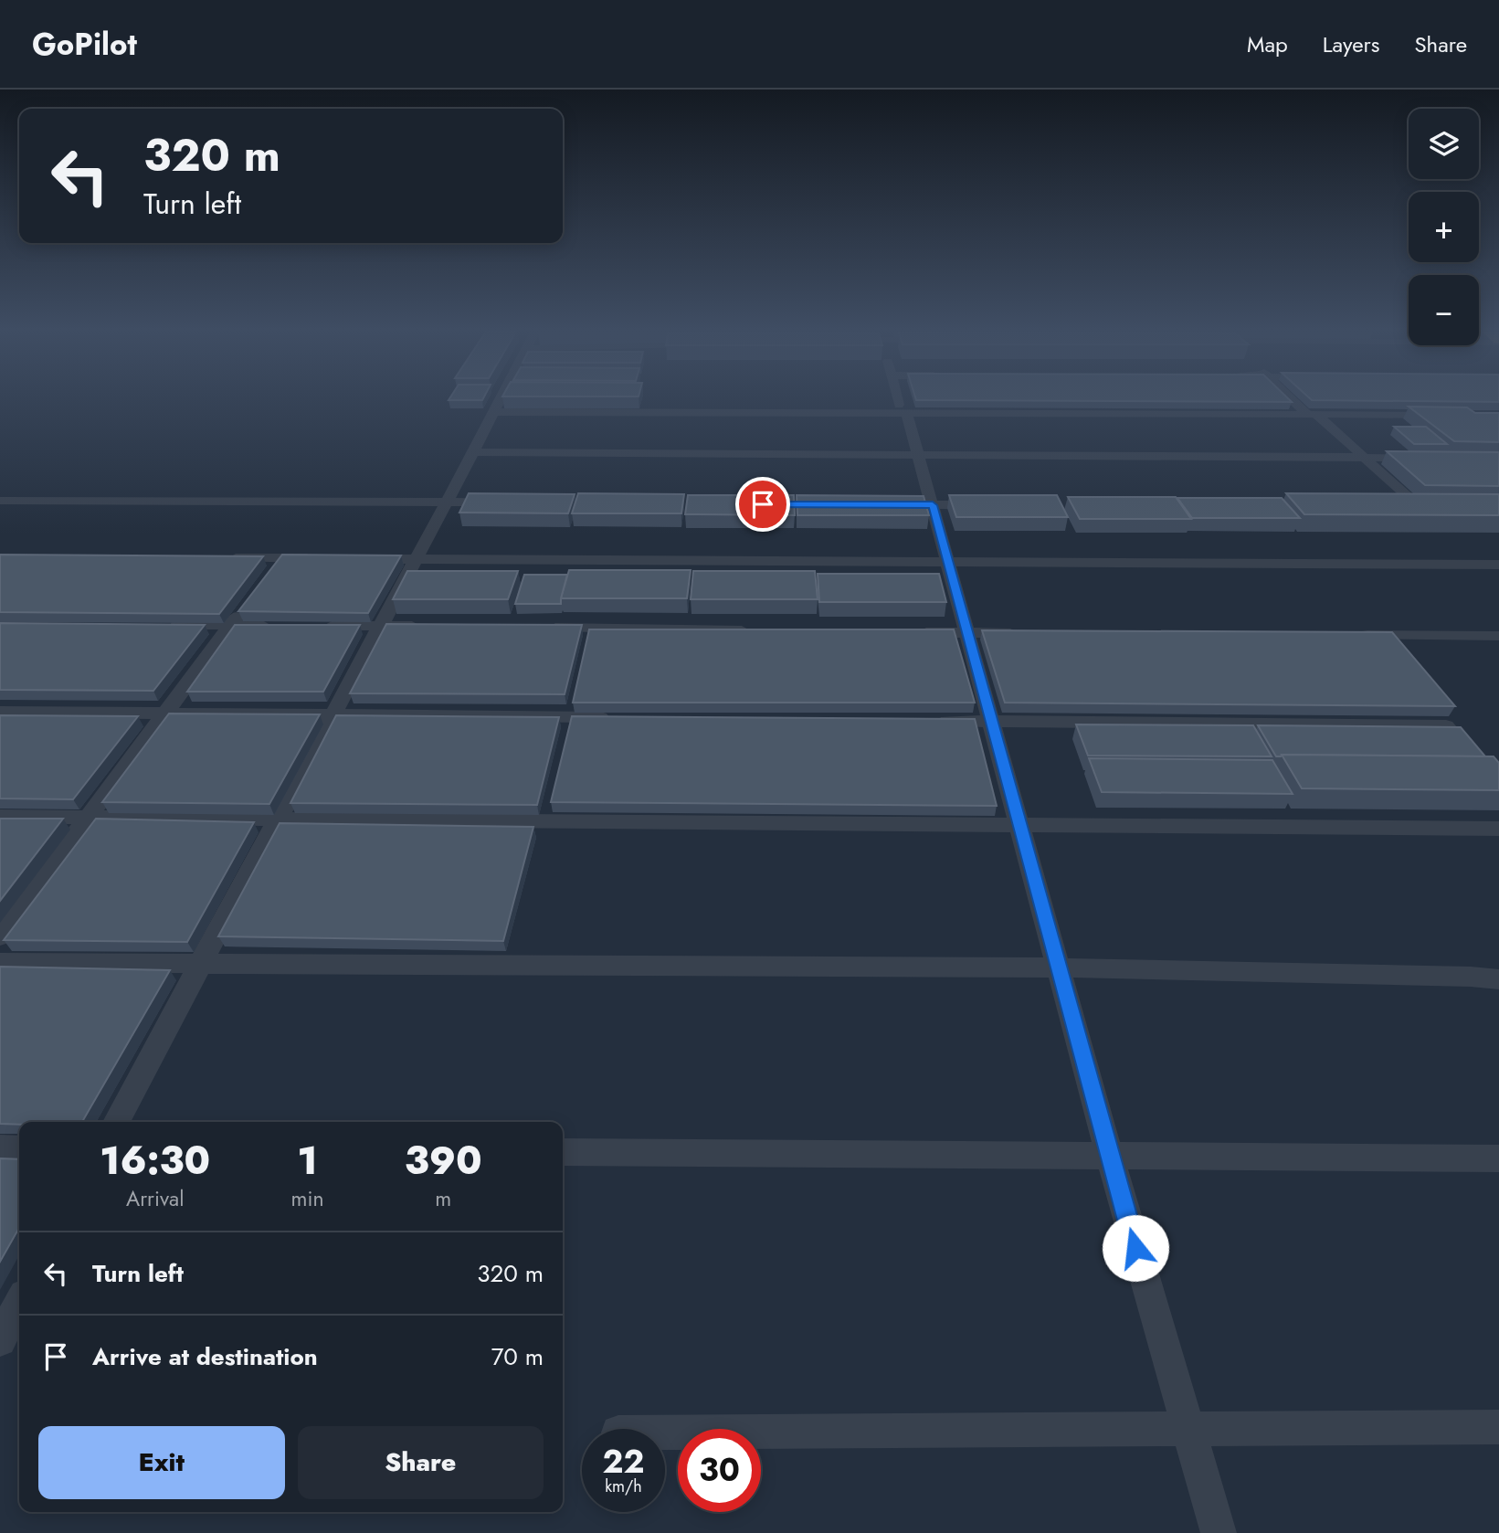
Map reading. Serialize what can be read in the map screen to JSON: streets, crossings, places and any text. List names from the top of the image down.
{
  "page": {
    "header": "GoPilot",
    "nav": ["Map", "Layers", "Share"],
    "map_buttons": ["+", "−"],
    "turn": ["320 m", "Turn left"],
    "eta": [
      "16:30",
      "Arrival",
      "1",
      "min",
      "390",
      "m"
    ],
    "list": [
      {
        "name": "Turn left",
        "value": "320 m"
      },
      {
        "name": "Arrive at destination",
        "value": "70 m"
      }
    ],
    "buttons": ["Exit", "Share"],
    "speed": "22 km/h",
    "limit": "30"
  }
}
